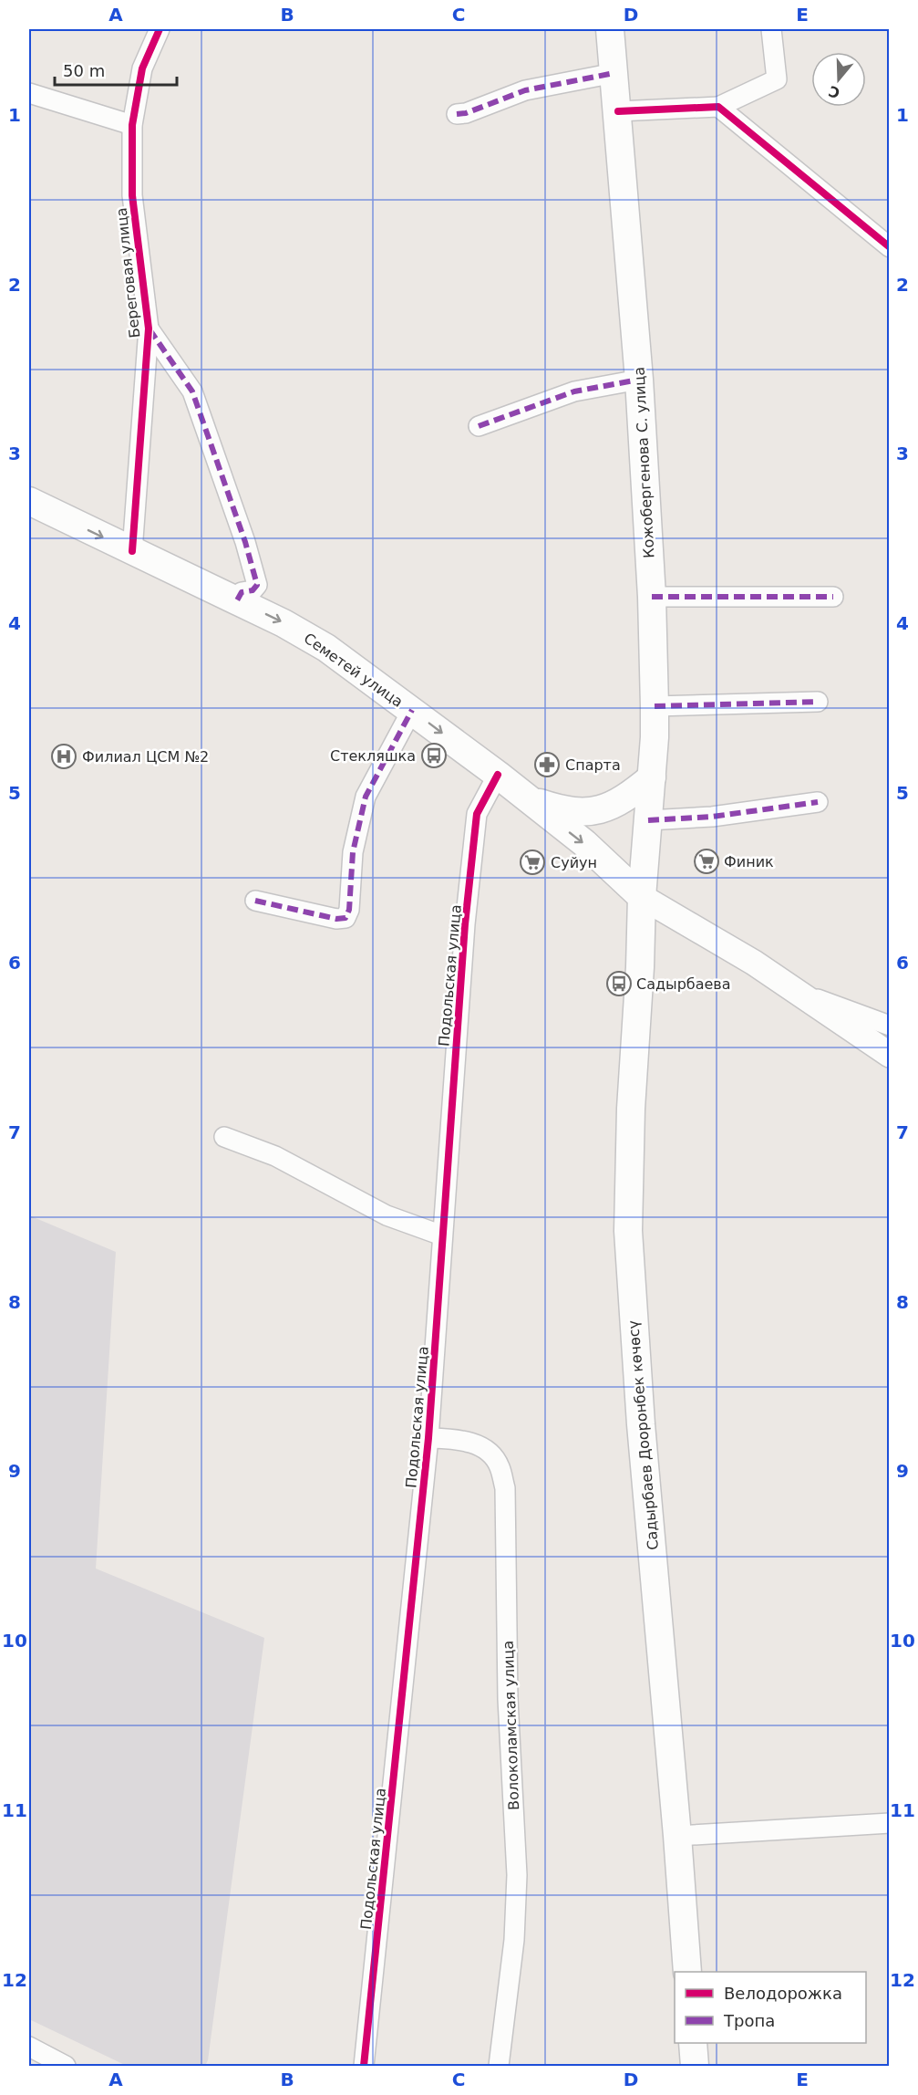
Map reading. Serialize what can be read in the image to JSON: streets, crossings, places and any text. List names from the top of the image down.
{
  "streets": {
    "main road": ["Кожобергенова С. улица", "Семетей улица", "Садырбаев Дооронбек көчөсү"],
    "street": ["Береговая улица", "Подольская улица", "Волоколамская улица"]
  },
  "crossings": [
    ["Береговая улица", "Семетей улица"],
    ["Кожобергенова С. улица", "Семетей улица"],
    ["Кожобергенова С. улица", "Садырбаев Дооронбек көчөсү"],
    ["Семетей улица", "Подольская улица"],
    ["Семетей улица", "Садырбаев Дооронбек көчөсү"],
    ["Подольская улица", "Волоколамская улица"]
  ],
  "one_way": ["Семетей улица"],
  "places": {
    "bus stop": ["Стекляшка", "Садырбаева"],
    "hospital": ["Филиал ЦСМ №2"],
    "pharmacy": ["Спарта"],
    "supermarket": ["Финик", "Суйун"]
  },
  "legend": ["Велодорожка", "Тропа"],
  "scale_bar": "50 m",
  "north": "bottom",
  "grid": {
    "columns": [
      "A",
      "B",
      "C",
      "D",
      "E"
    ],
    "rows": [
      "1",
      "2",
      "3",
      "4",
      "5",
      "6",
      "7",
      "8",
      "9",
      "10",
      "11",
      "12"
    ]
  }
}
